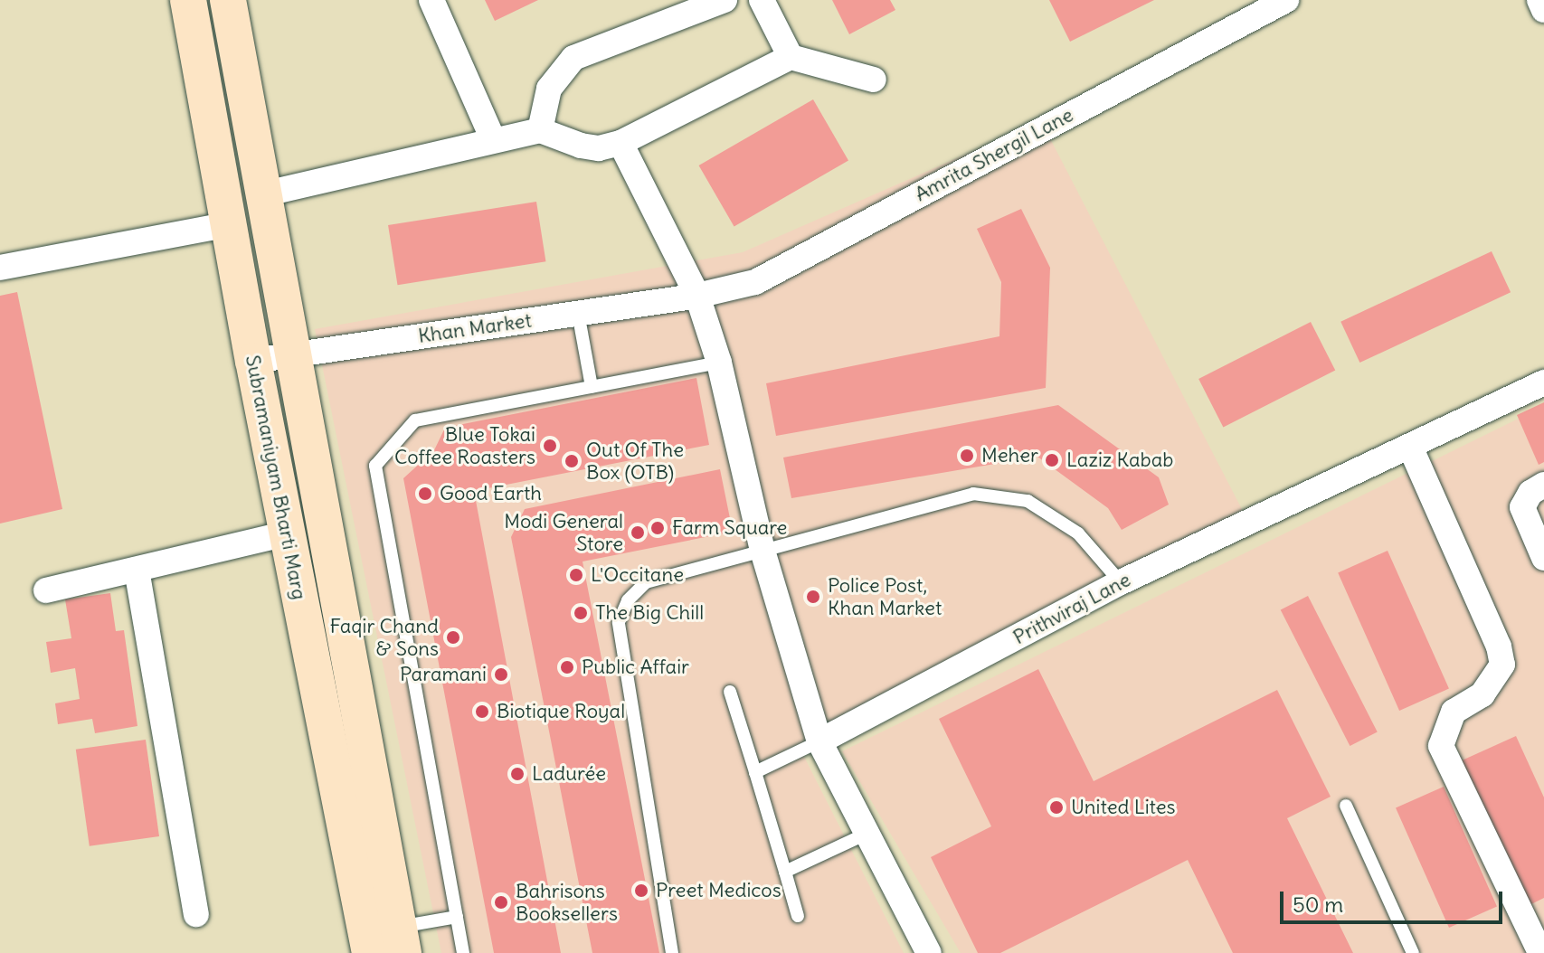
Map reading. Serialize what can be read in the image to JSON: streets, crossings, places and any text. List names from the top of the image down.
{
  "streets": {
    "main road": ["Subramaniyam Bharti Marg"],
    "street": ["Amrita Shergil Lane", "Khan Market", "Prithviraj Lane"]
  },
  "crossings": [
    ["Amrita Shergil Lane", "Khan Market"],
    ["Khan Market", "Subramaniyam Bharti Marg"]
  ],
  "places": [
    "Blue Tokai Coffee Roasters",
    "Meher",
    "Laziz Kabab",
    "Out Of The Box (OTB)",
    "Good Earth",
    "Farm Square",
    "Modi General Store",
    "L'Occitane",
    "Police Post, Khan Market",
    "The Big Chill",
    "Faqir Chand & Sons",
    "Public Affair",
    "Paramani",
    "Biotique Royal",
    "Ladurée",
    "United Lites",
    "Preet Medicos",
    "Bahrisons Booksellers"
  ],
  "scale_bar": "50 m"
}
